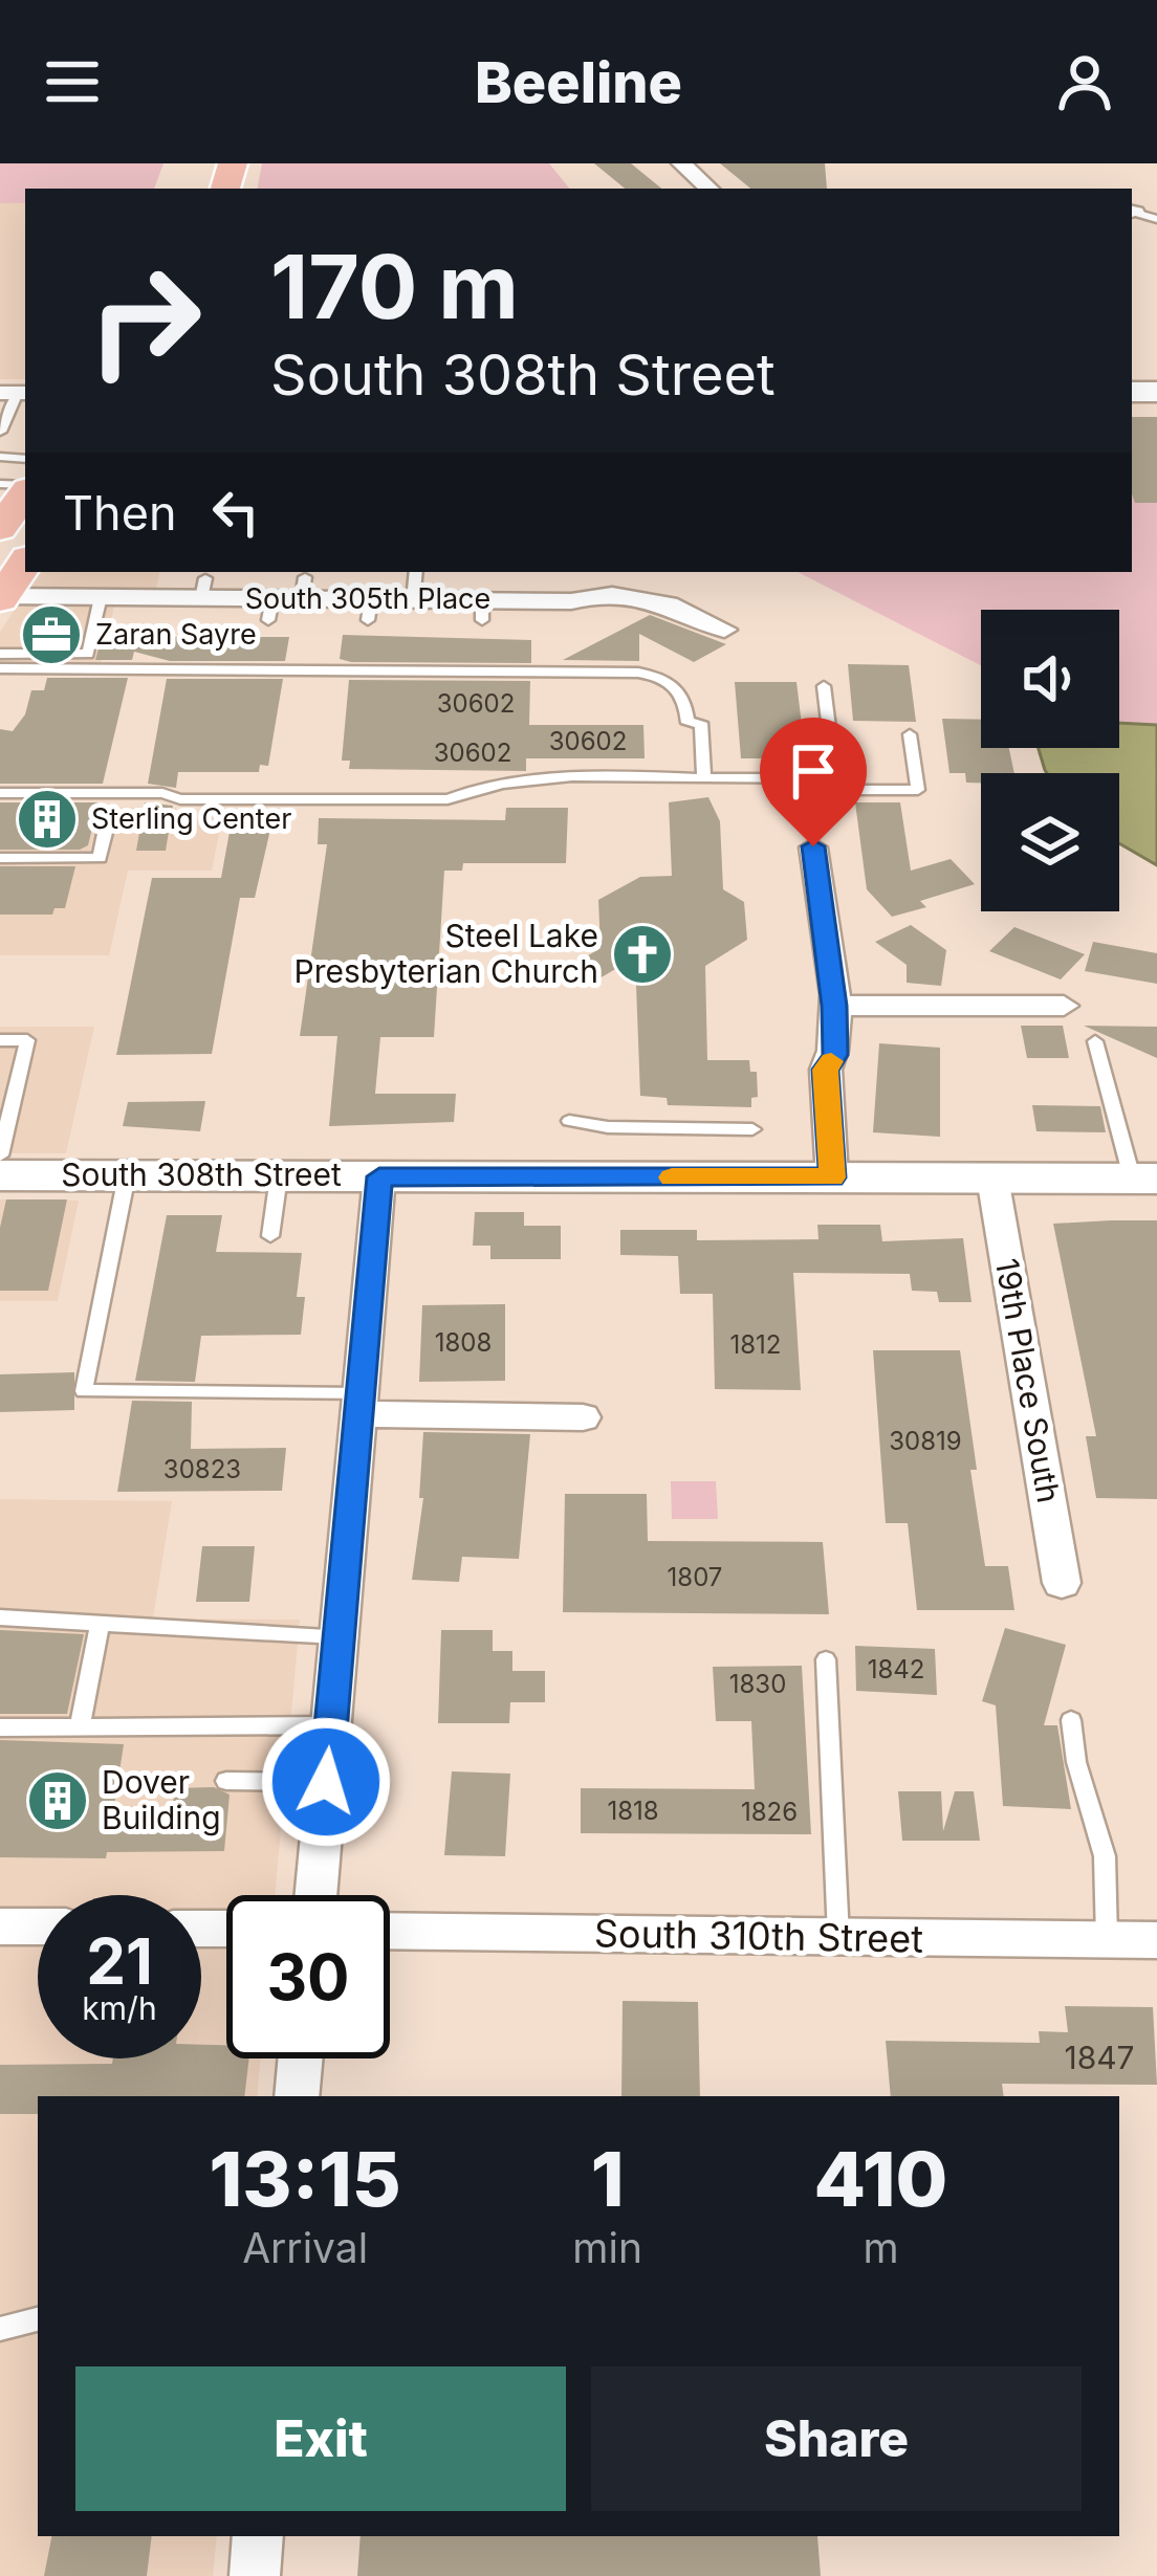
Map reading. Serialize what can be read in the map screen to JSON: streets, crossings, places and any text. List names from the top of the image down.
{
  "streets": {
    "street": [
      "South 305th Place",
      "South 308th Street",
      "19th Place South",
      "South 310th Street"
    ]
  },
  "crossings": [
    ["South 308th Street", "19th Place South"]
  ],
  "places": {
    "office": ["Zaran Sayre"],
    "building": ["Sterling Center", "Dover Building"],
    "church": ["Steel Lake Presbyterian Church"]
  },
  "house_numbers": [
    "30602",
    "30602",
    "30602",
    "1808",
    "1812",
    "30819",
    "30823",
    "1807",
    "1842",
    "1830",
    "1818",
    "1826",
    "1847"
  ],
  "page": {
    "header": "Beeline",
    "turn": ["170 m", "South 308th Street"],
    "then": "Then",
    "speed": "21 km/h",
    "limit": "30",
    "eta": [
      "13:15",
      "Arrival",
      "1",
      "min",
      "410",
      "m"
    ],
    "buttons": ["Exit", "Share"]
  }
}
